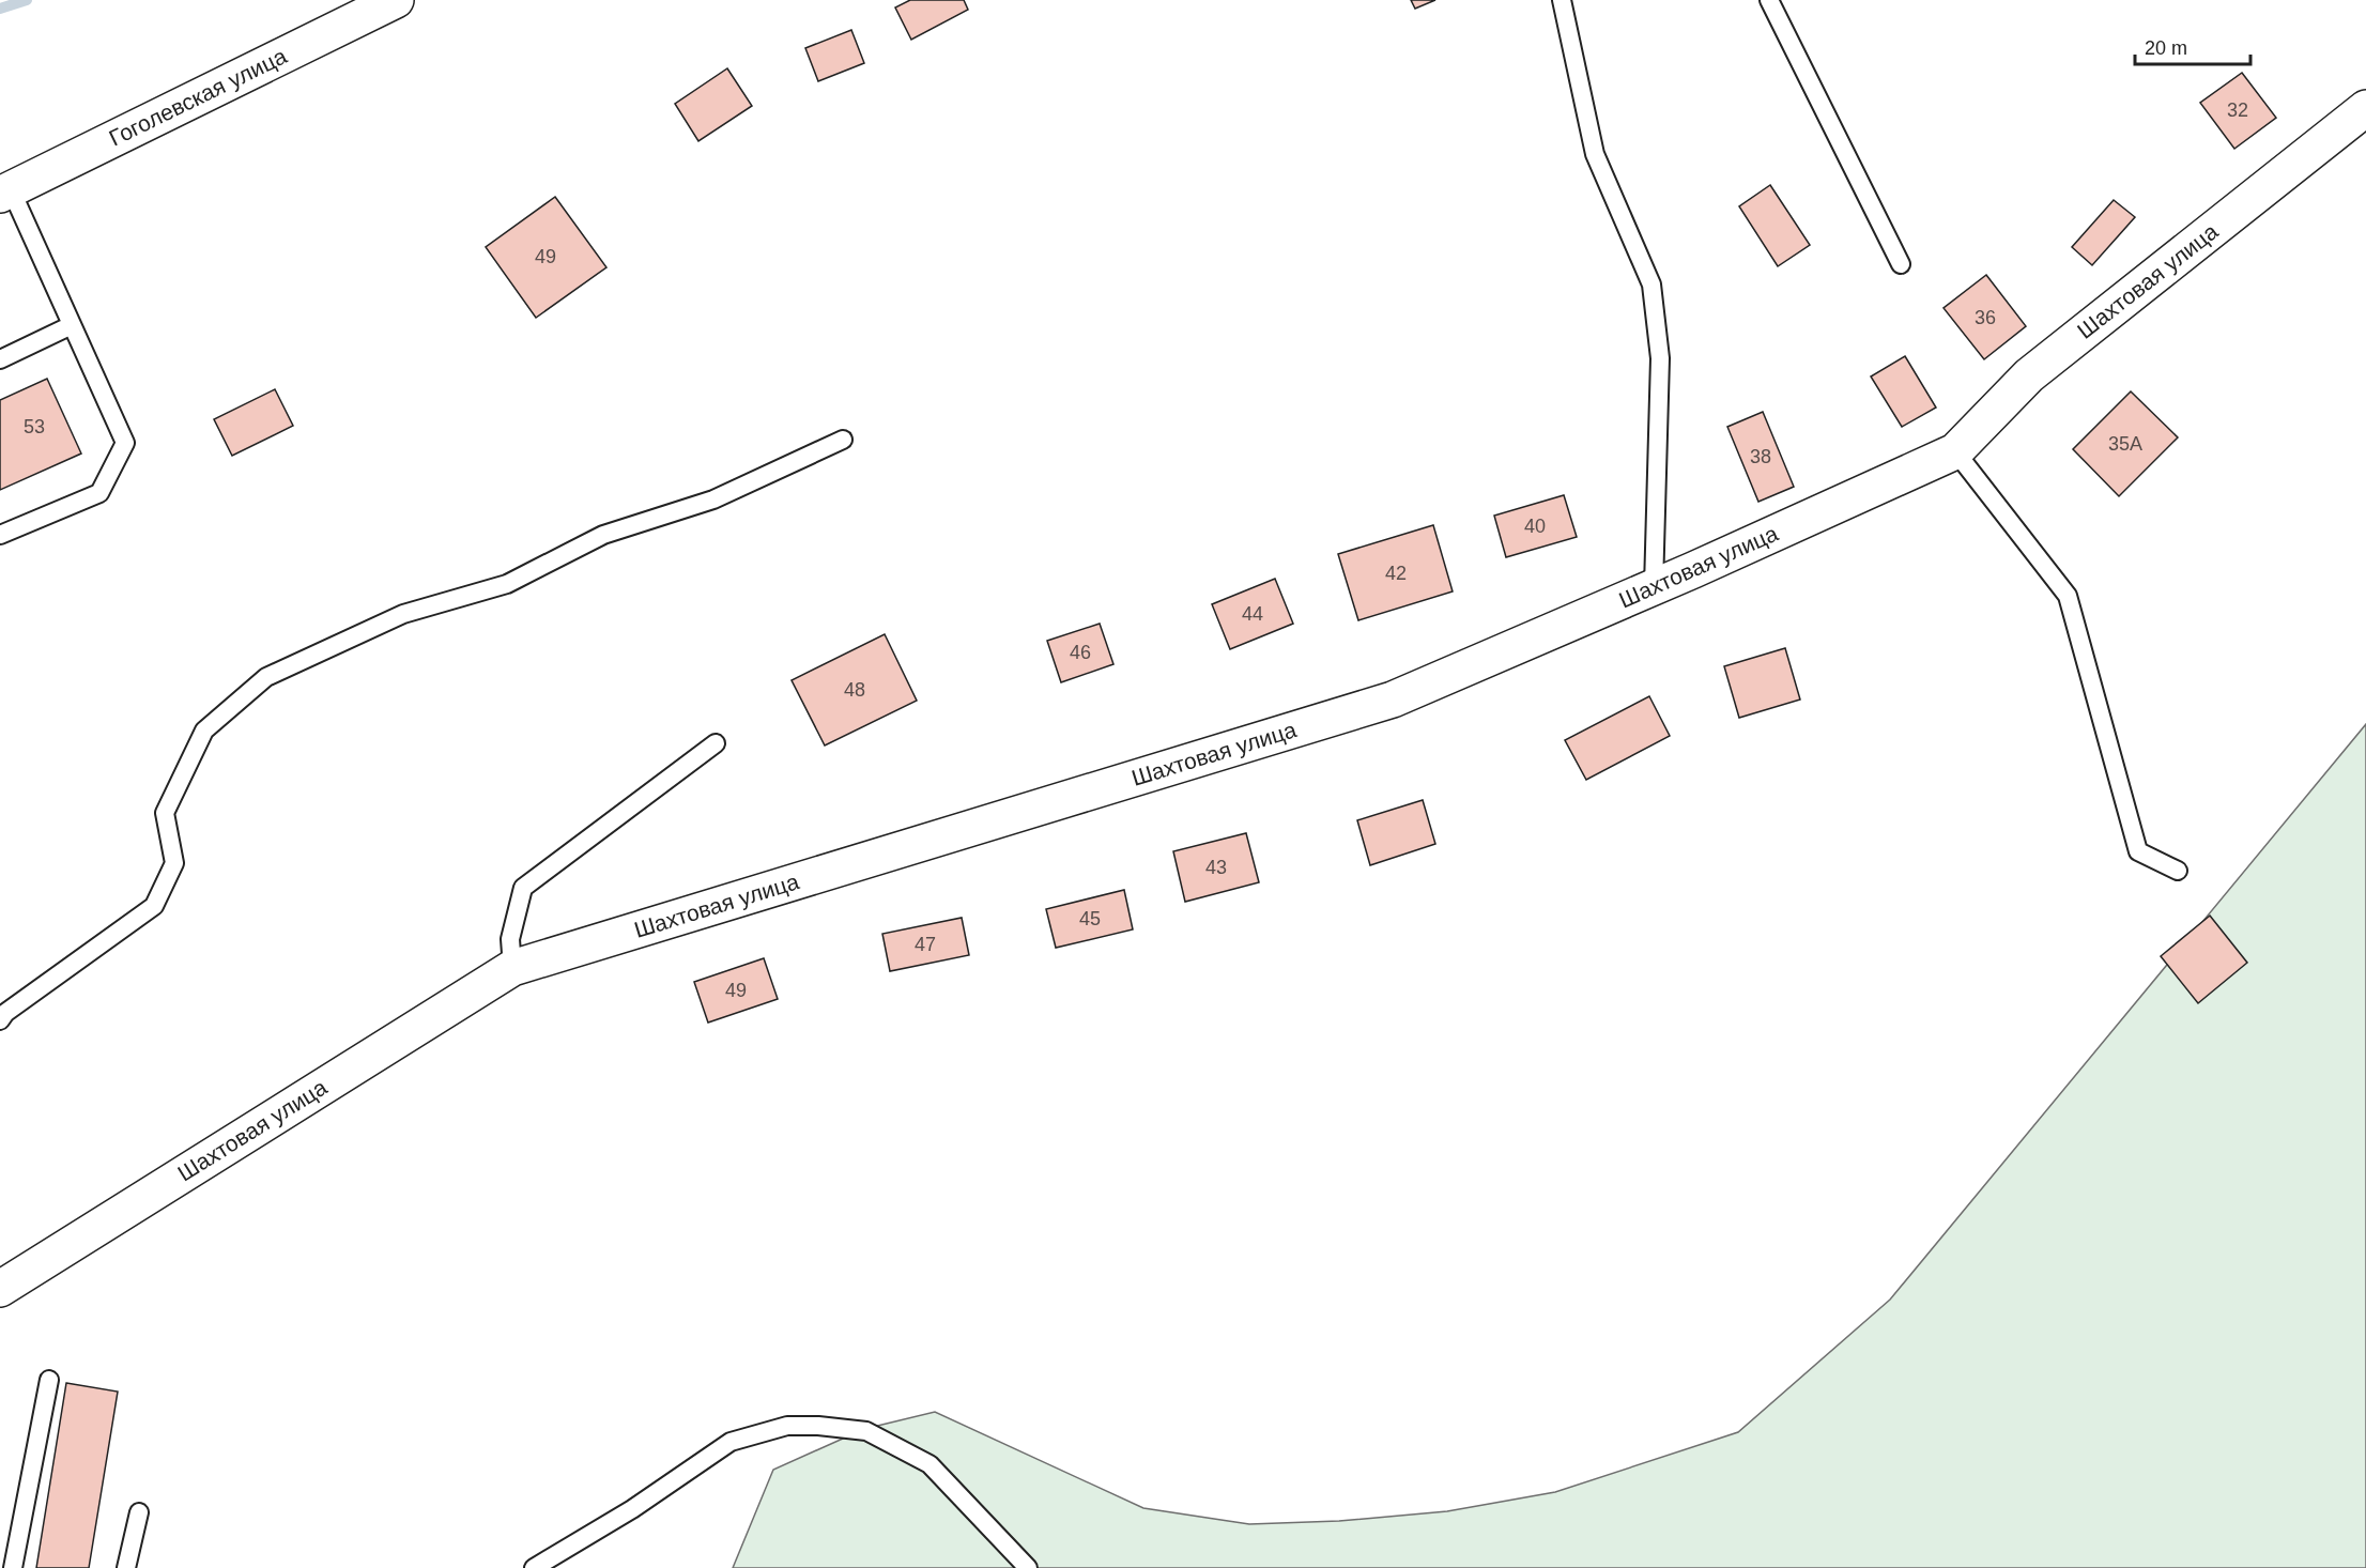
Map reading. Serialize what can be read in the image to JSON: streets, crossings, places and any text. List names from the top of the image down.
{
  "streets": {
    "street": ["Гоголевская улица", "Шахтовая улица"]
  },
  "house_numbers": [
    "32",
    "49",
    "36",
    "53",
    "35А",
    "38",
    "40",
    "42",
    "44",
    "46",
    "48",
    "43",
    "45",
    "47",
    "49"
  ],
  "scale_bar": "20 m"
}
